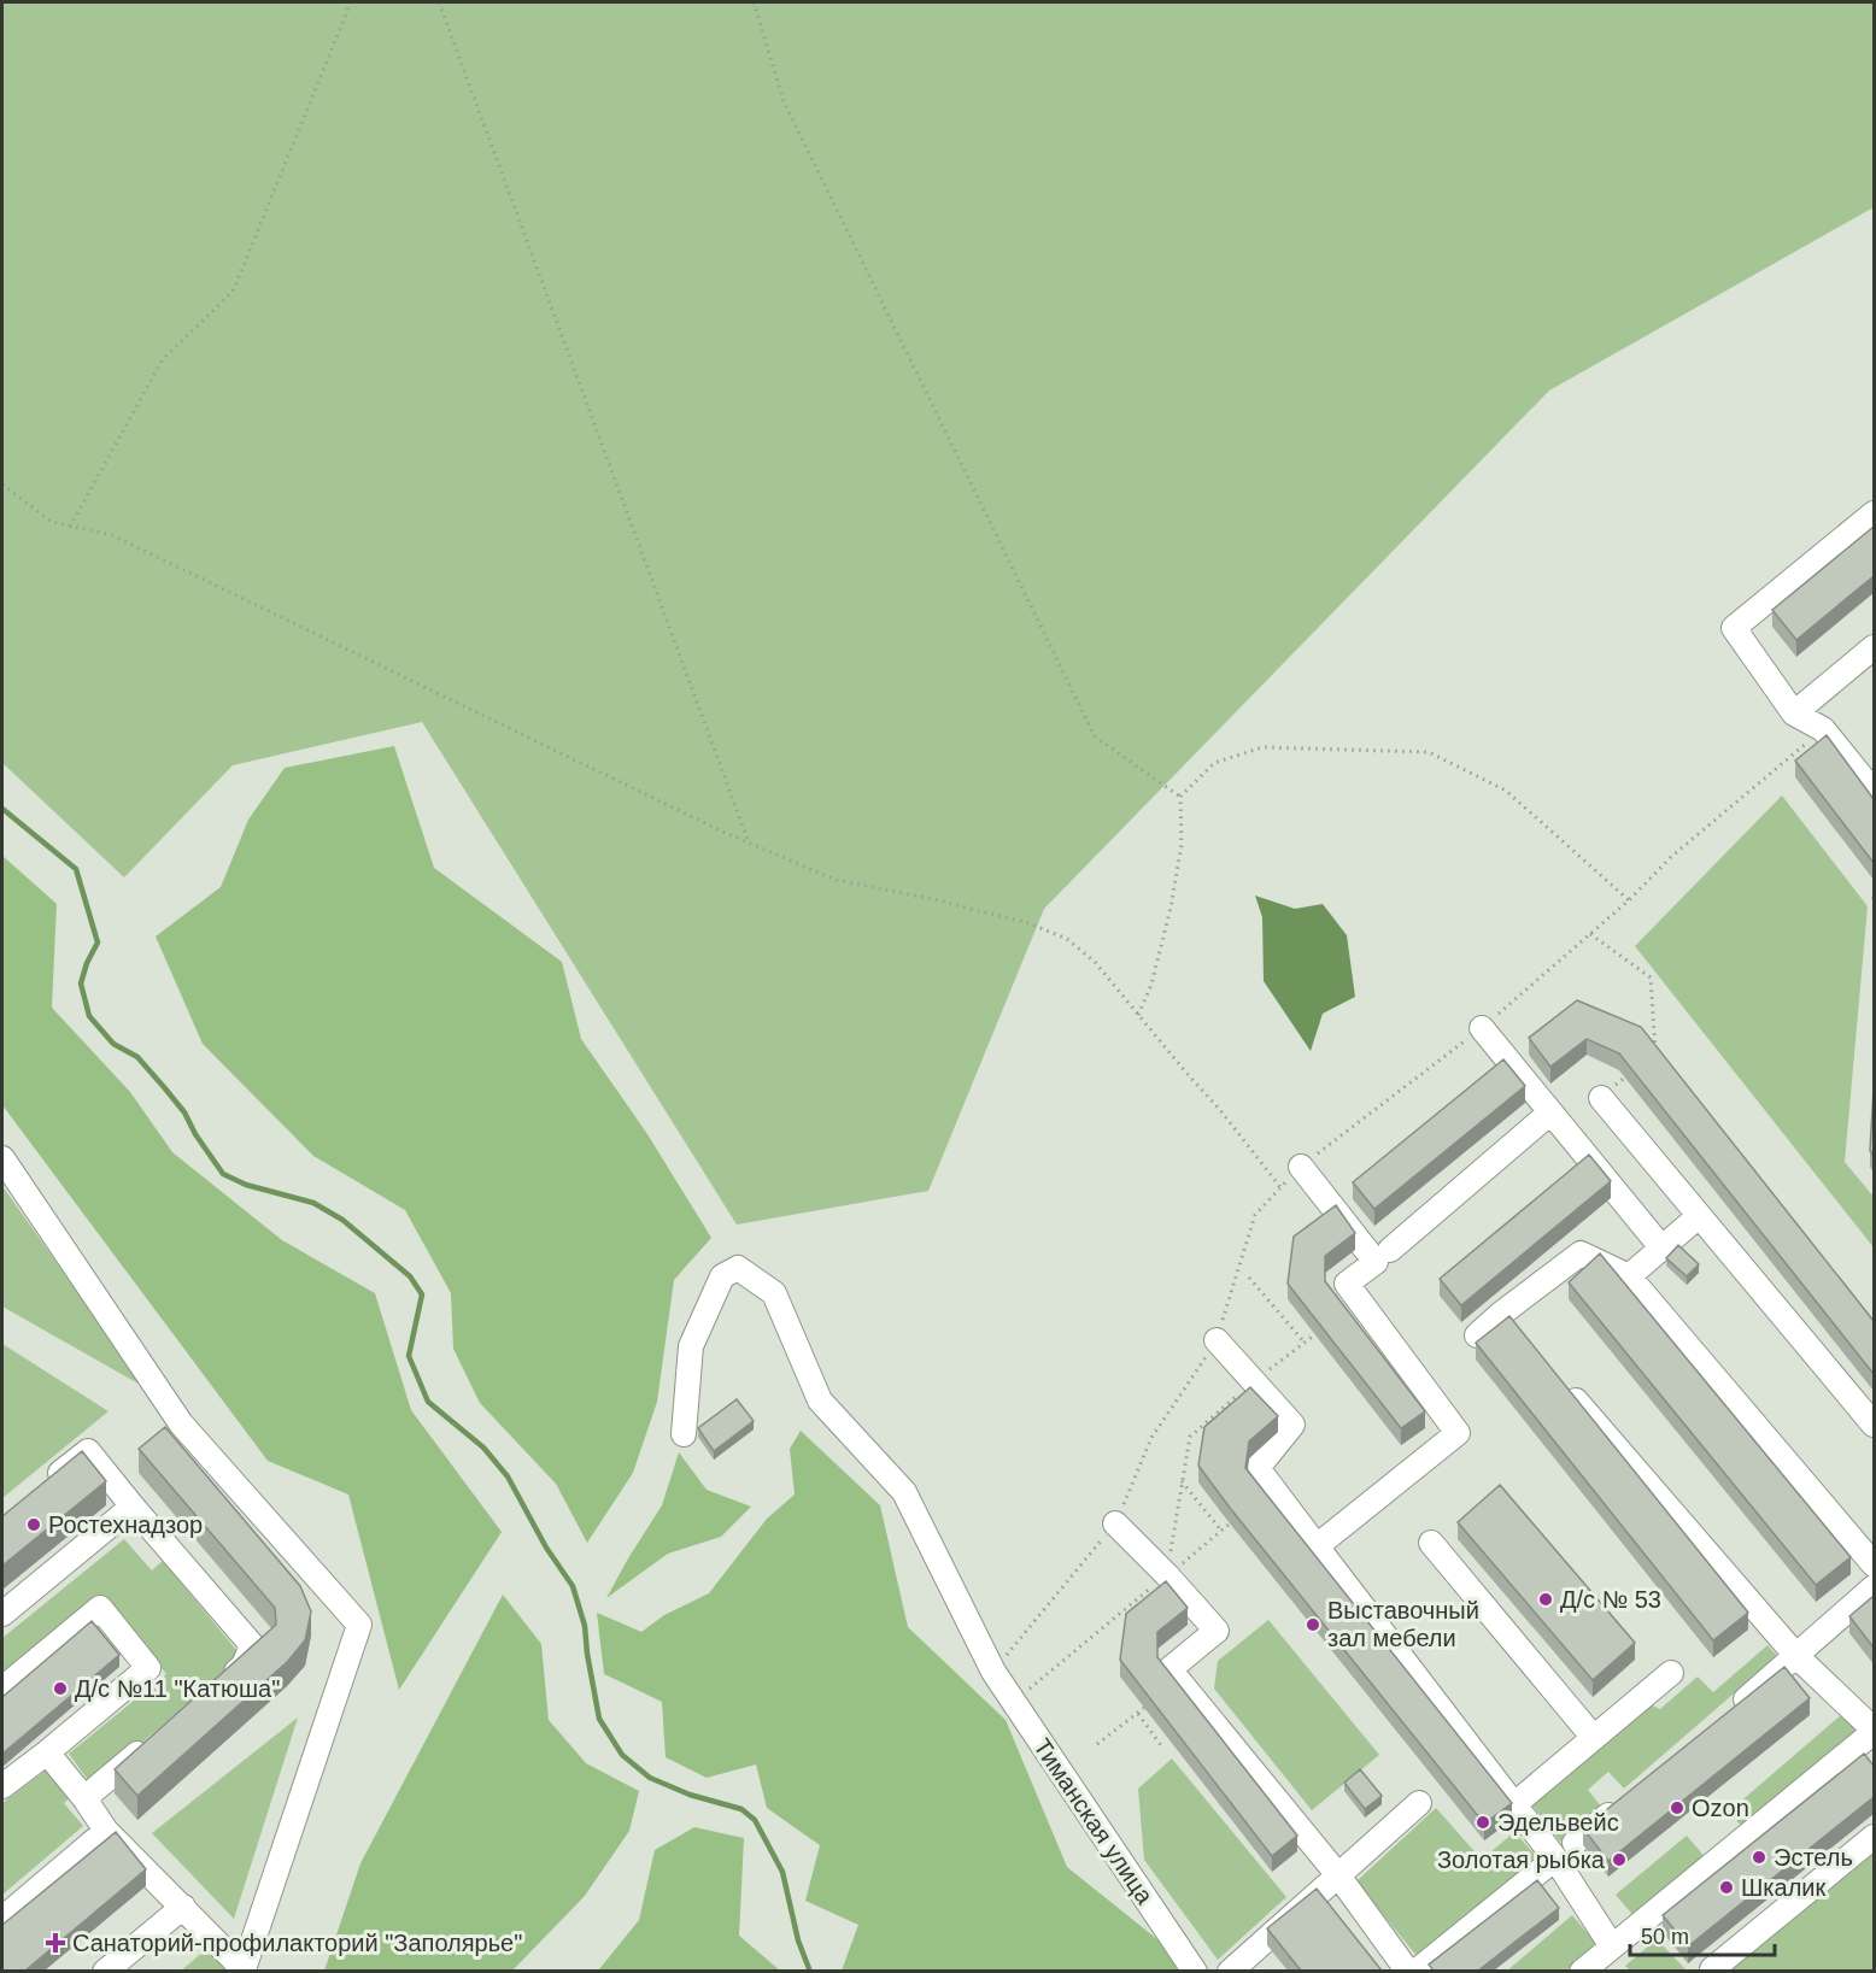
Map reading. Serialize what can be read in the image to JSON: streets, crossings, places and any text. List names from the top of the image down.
{
  "streets": {
    "street": ["Тиманская улица"]
  },
  "places": {
    "other": [
      "Ростехнадзор",
      "Д/с № 53",
      "Выставочный зал мебели",
      "Д/с №11 \"Катюша\"",
      "Ozon",
      "Эдельвейс",
      "Эстель",
      "Золотая рыбка",
      "Шкалик"
    ],
    "health": ["Санаторий-профилакторий \"Заполярье\""]
  },
  "scale_bar": "50 m"
}
